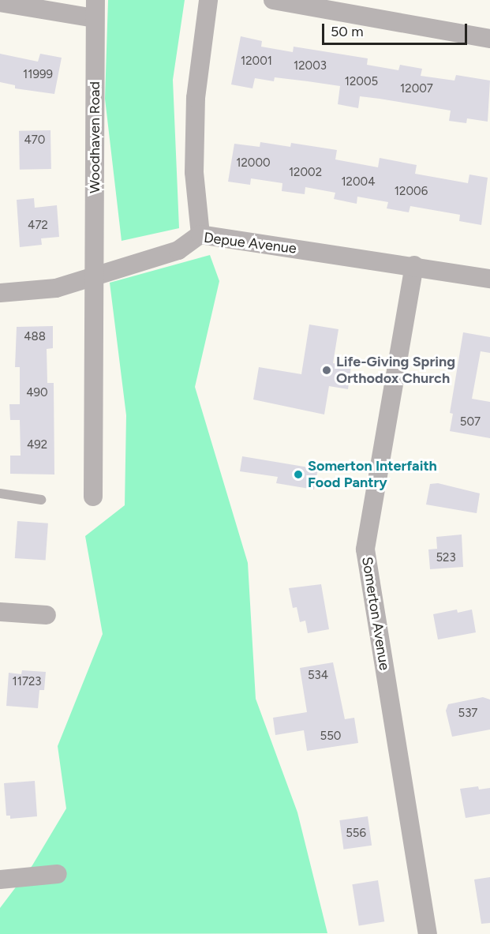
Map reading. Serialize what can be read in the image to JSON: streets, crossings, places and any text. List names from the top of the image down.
{
  "streets": {
    "street": ["Woodhaven Road", "Depue Avenue", "Somerton Avenue"]
  },
  "crossings": [
    ["Woodhaven Road", "Depue Avenue"],
    ["Depue Avenue", "Somerton Avenue"]
  ],
  "places": ["Life-Giving Spring Orthodox Church", "Somerton Interfaith Food Pantry"],
  "house_numbers": [
    "12001",
    "12003",
    "11999",
    "12005",
    "12007",
    "470",
    "12000",
    "12002",
    "12004",
    "12006",
    "472",
    "488",
    "490",
    "507",
    "492",
    "523",
    "534",
    "11723",
    "537",
    "550",
    "556"
  ],
  "scale_bar": "50 m"
}
